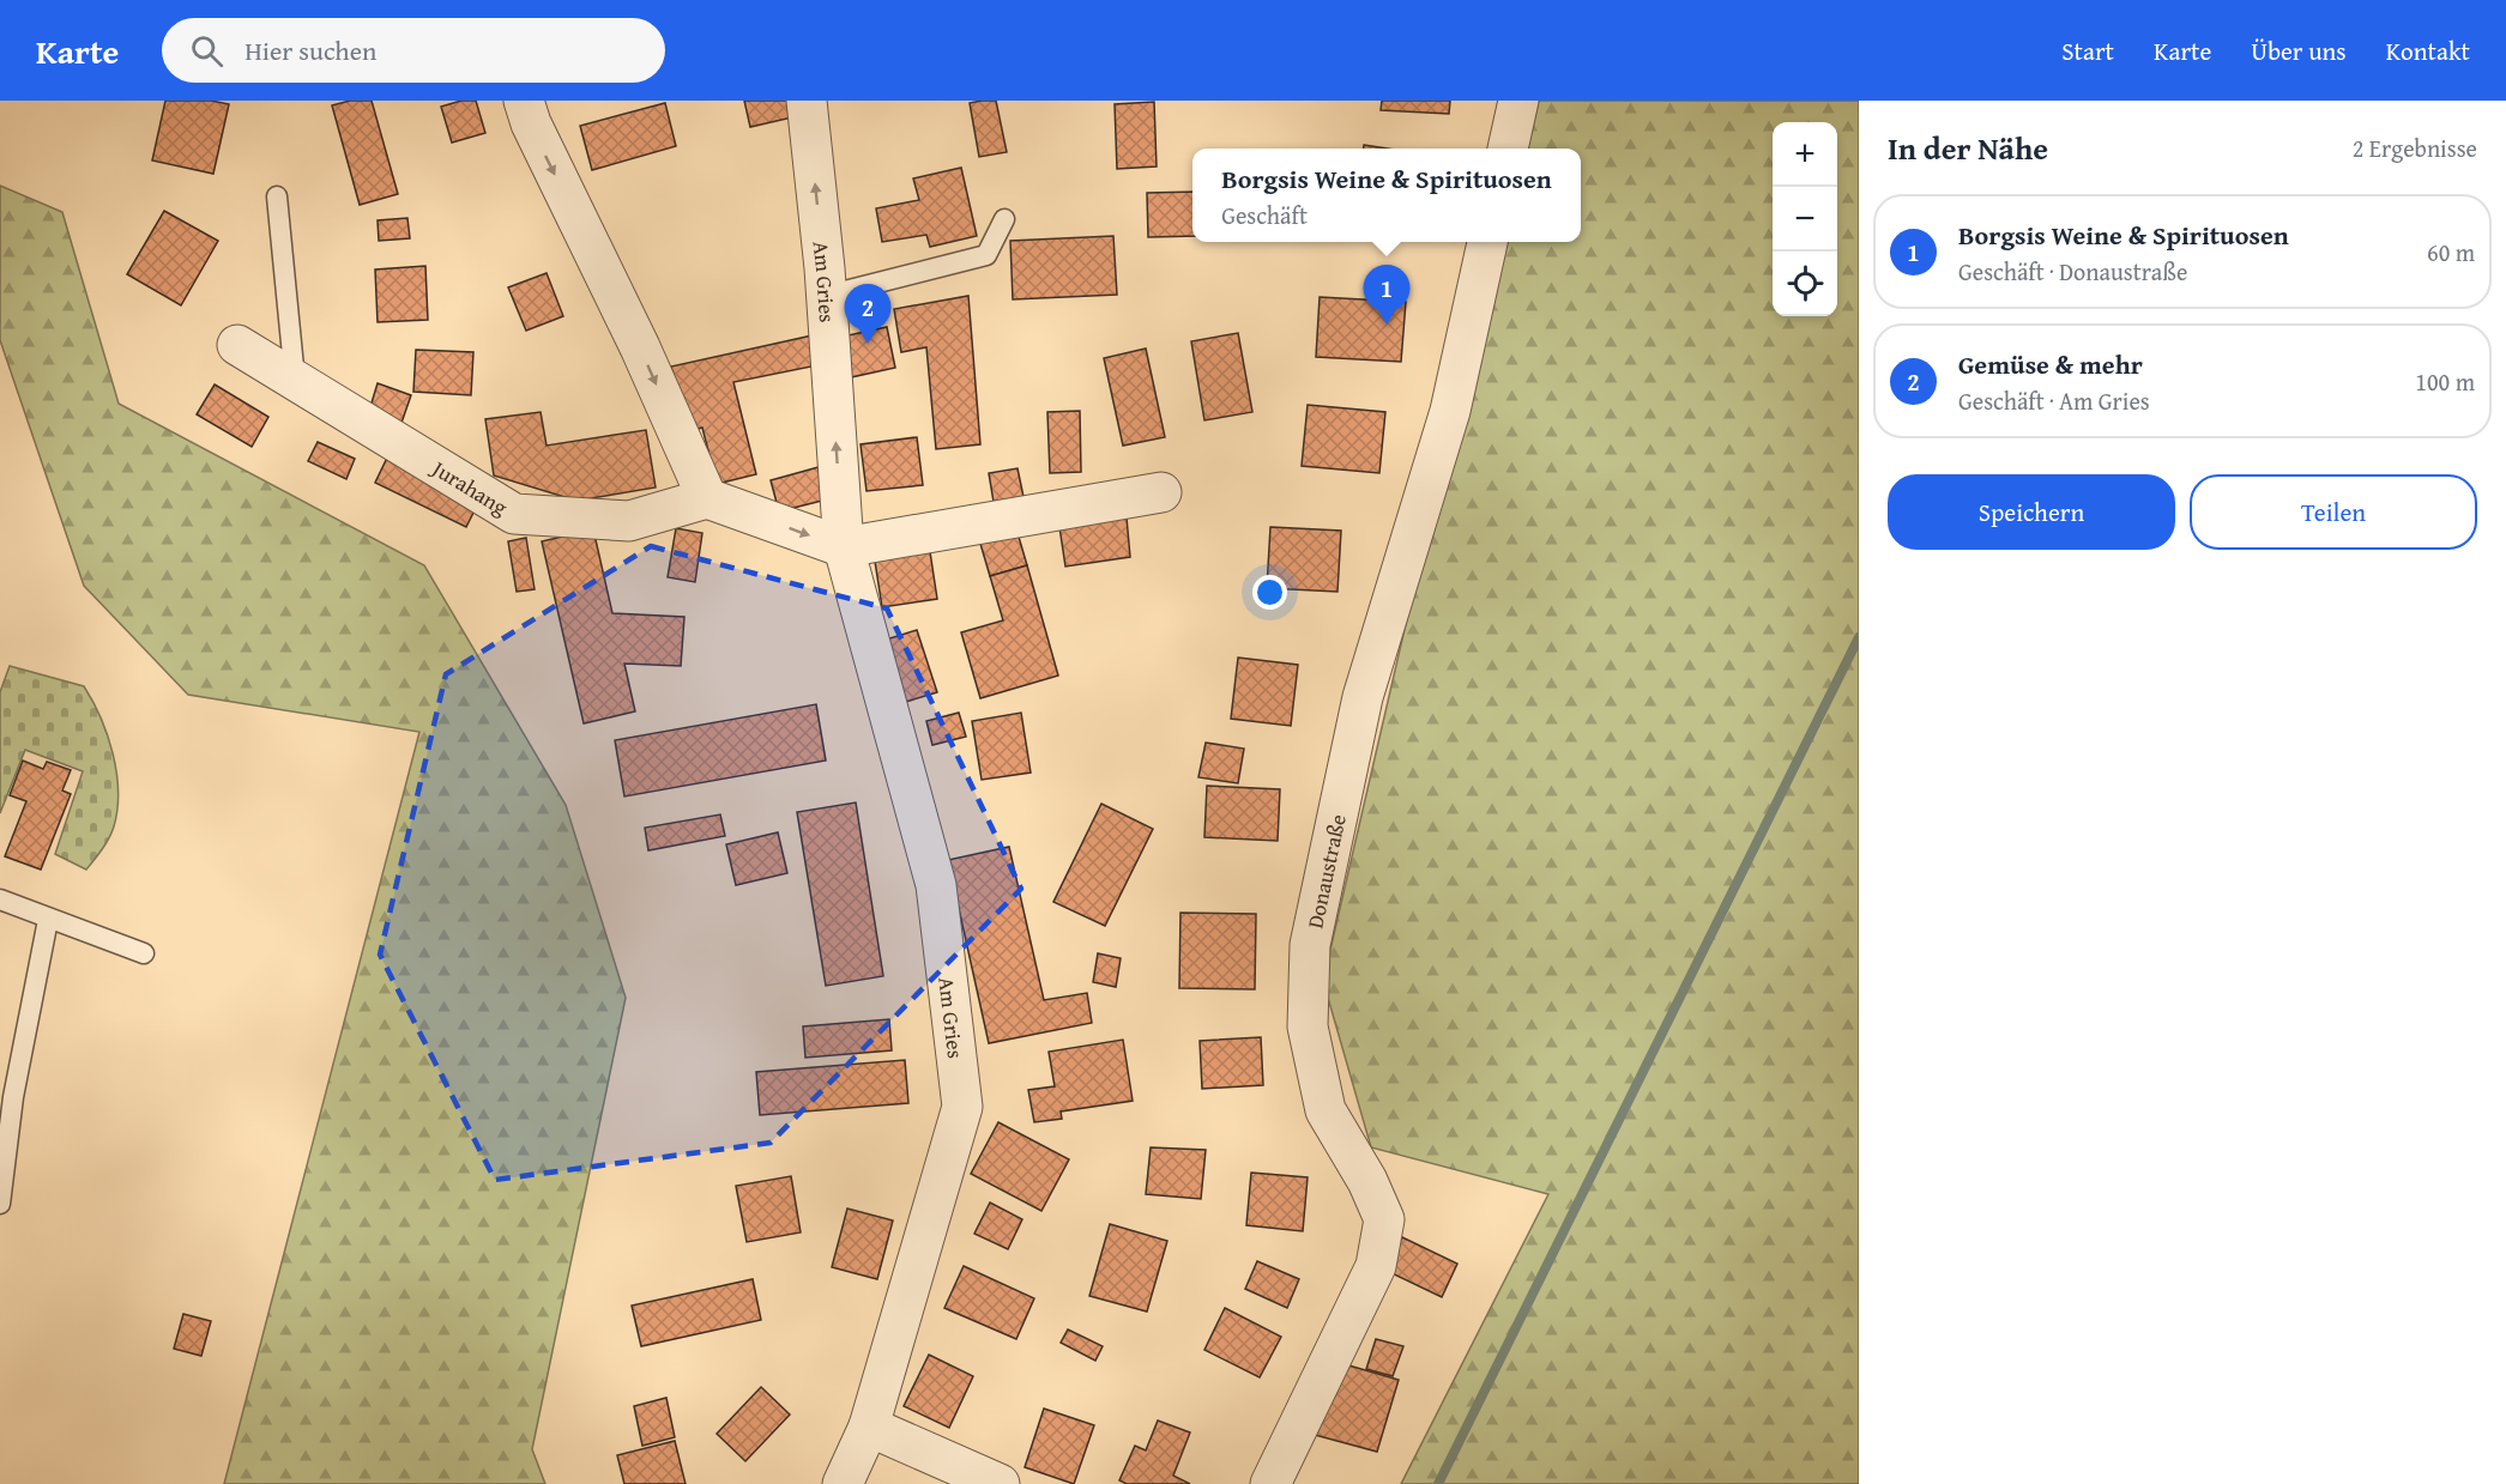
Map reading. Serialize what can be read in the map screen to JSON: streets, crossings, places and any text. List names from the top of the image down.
{
  "streets": {
    "street": ["Am Gries", "Jurahang", "Donaustraße"]
  },
  "page": {
    "header": "Karte",
    "search": "Hier suchen",
    "nav": [
      "Start",
      "Karte",
      "Über uns",
      "Kontakt"
    ],
    "heading": ["In der Nähe", "2 Ergebnisse"],
    "map_buttons": ["+", "−"],
    "popup": ["Borgsis Weine & Spirituosen", "Geschäft"],
    "list": [
      {
        "mark": "1",
        "name": "Borgsis Weine & Spirituosen",
        "note": "Geschäft · Donaustraße",
        "value": "60 m"
      },
      {
        "mark": "2",
        "name": "Gemüse & mehr",
        "note": "Geschäft · Am Gries",
        "value": "100 m"
      }
    ],
    "pins": ["1", "2"],
    "buttons": ["Speichern", "Teilen"]
  }
}
